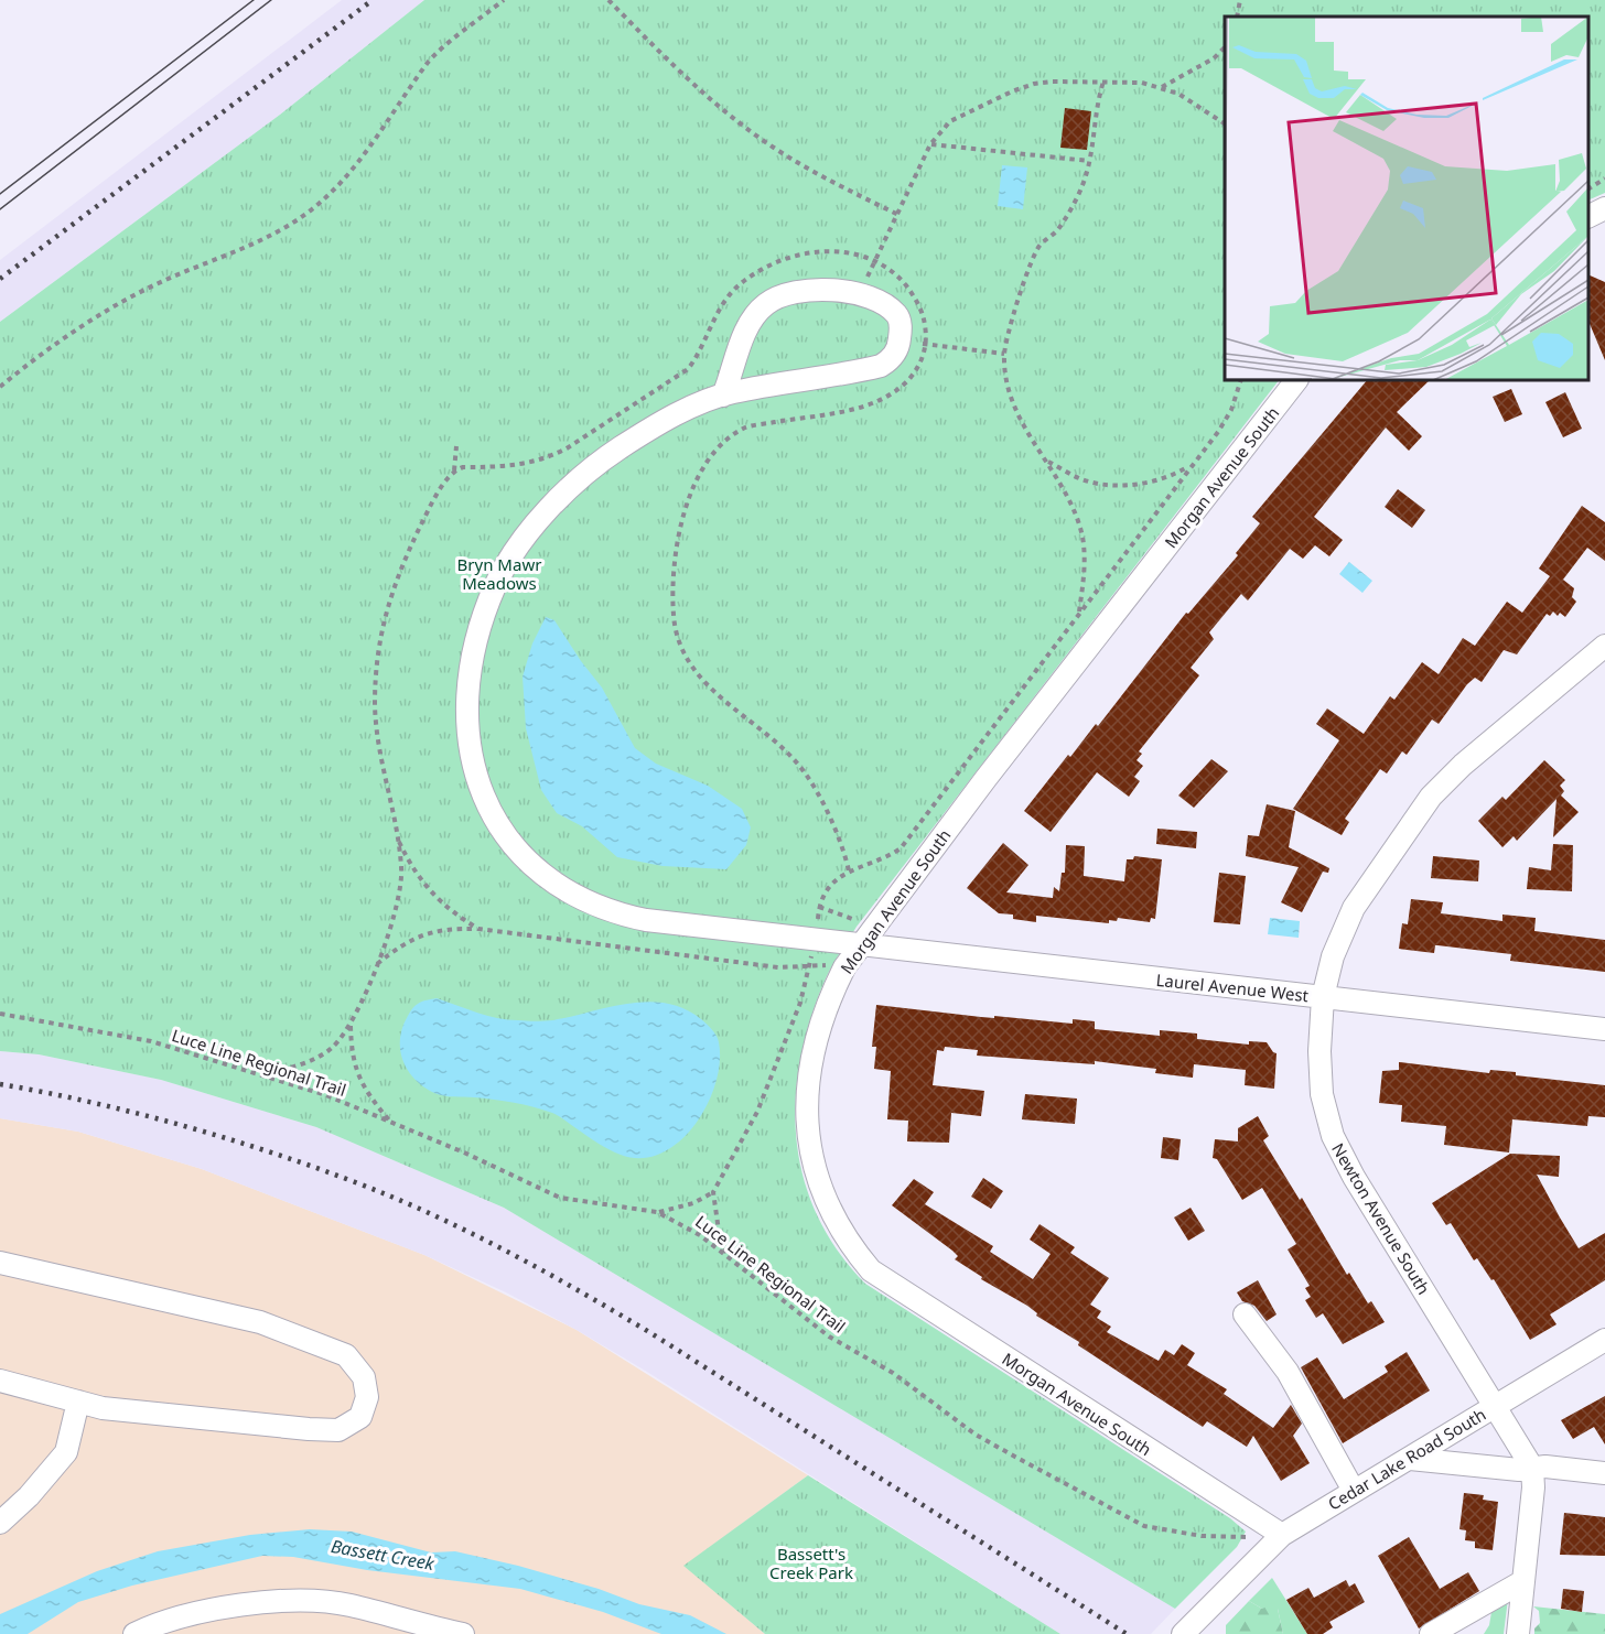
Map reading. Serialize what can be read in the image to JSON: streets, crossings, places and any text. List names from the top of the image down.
{
  "streets": {
    "street": [
      "Morgan Avenue South",
      "Laurel Avenue West",
      "Newton Avenue South",
      "Cedar Lake Road South"
    ],
    "path": ["Luce Line Regional Trail"]
  },
  "crossings": [
    ["Morgan Avenue South", "Laurel Avenue West"],
    ["Morgan Avenue South", "Luce Line Regional Trail"],
    ["Morgan Avenue South", "Cedar Lake Road South"],
    ["Laurel Avenue West", "Newton Avenue South"],
    ["Luce Line Regional Trail", "Cedar Lake Road South"],
    ["Newton Avenue South", "Cedar Lake Road South"]
  ],
  "water": ["Bassett Creek"],
  "parks": ["Bryn Mawr Meadows", "Bassett's Creek Park"]
}
